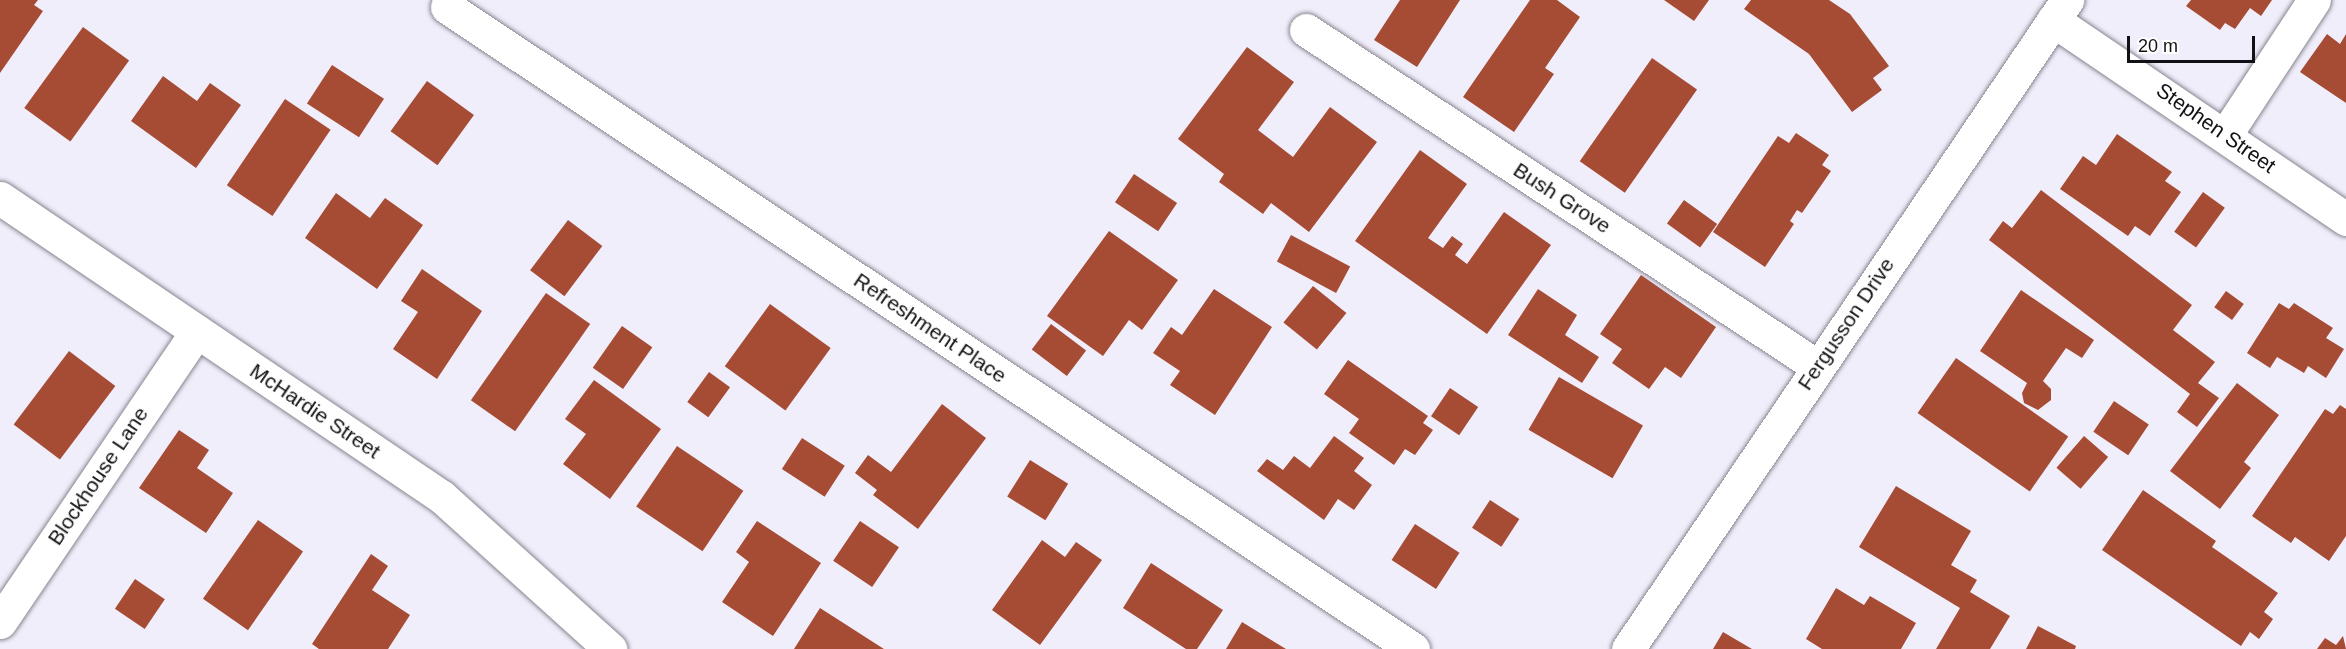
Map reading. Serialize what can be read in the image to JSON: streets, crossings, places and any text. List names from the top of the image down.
{
  "streets": {
    "street": [
      "Stephen Street",
      "Bush Grove",
      "Fergusson Drive",
      "Refreshment Place",
      "McHardie Street",
      "Blockhouse Lane"
    ]
  },
  "crossings": [
    ["Stephen Street", "Fergusson Drive"],
    ["Bush Grove", "Fergusson Drive"],
    ["McHardie Street", "Blockhouse Lane"]
  ],
  "scale_bar": "20 m"
}
